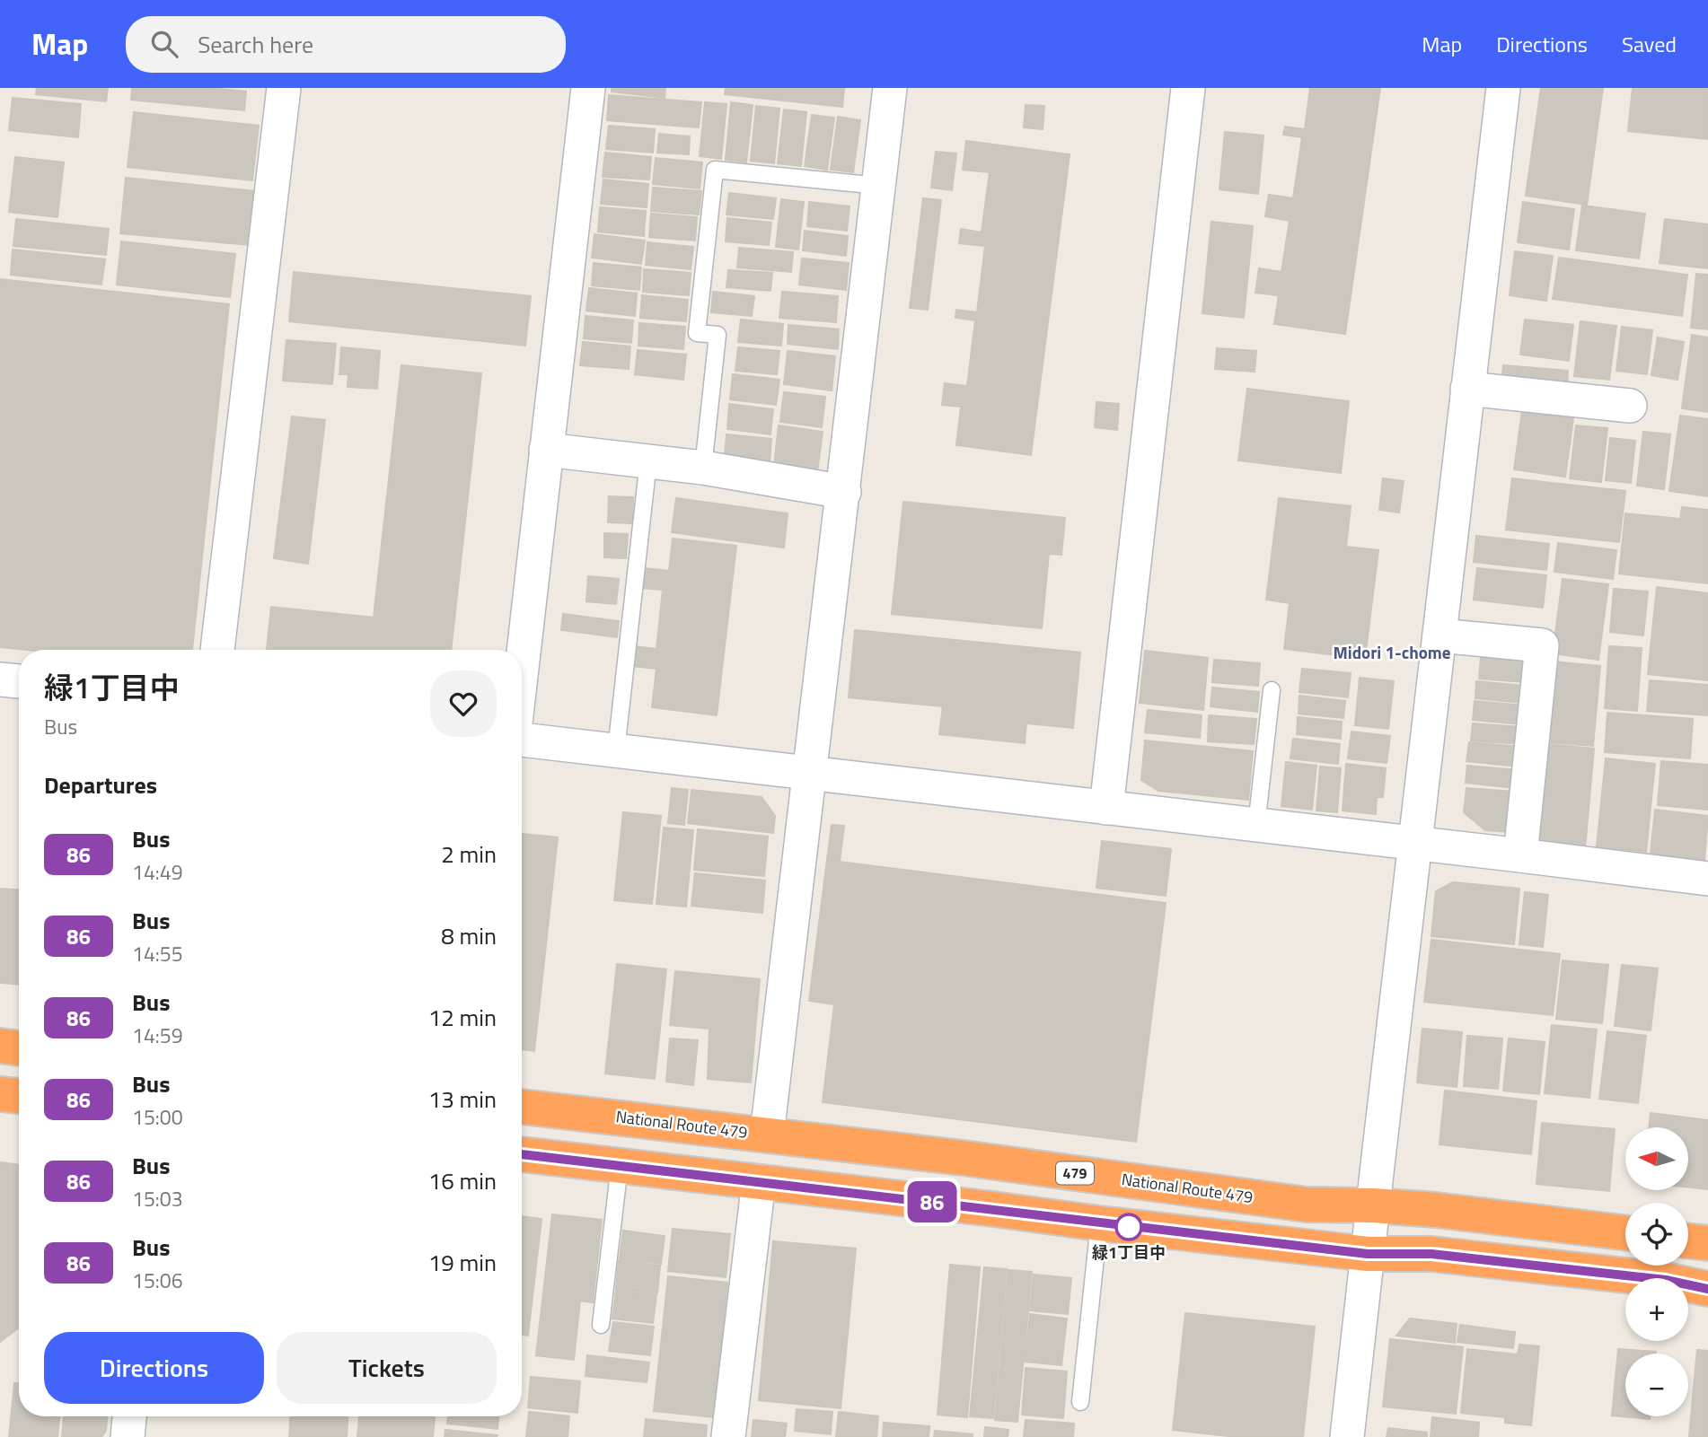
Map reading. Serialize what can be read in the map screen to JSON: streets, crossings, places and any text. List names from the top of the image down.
{
  "streets": {
    "highway": ["National Route 479", "479"]
  },
  "districts": ["Midori 1-chome"],
  "places": ["緑1丁目中"],
  "lines": ["bus line 86"],
  "north": "left",
  "page": {
    "header": "Map",
    "search": "Search here",
    "nav": ["Map", "Directions", "Saved"],
    "on_map": "86",
    "heading": [
      ["緑1丁目中", "Bus"],
      "Departures"
    ],
    "list": [
      {
        "mark": "86",
        "name": "Bus",
        "note": "14:49",
        "value": "2 min"
      },
      {
        "mark": "86",
        "name": "Bus",
        "note": "14:55",
        "value": "8 min"
      },
      {
        "mark": "86",
        "name": "Bus",
        "note": "14:59",
        "value": "12 min"
      },
      {
        "mark": "86",
        "name": "Bus",
        "note": "15:00",
        "value": "13 min"
      },
      {
        "mark": "86",
        "name": "Bus",
        "note": "15:03",
        "value": "16 min"
      },
      {
        "mark": "86",
        "name": "Bus",
        "note": "15:06",
        "value": "19 min"
      }
    ],
    "map_buttons": ["+", "−"],
    "buttons": ["Directions", "Tickets"]
  }
}
